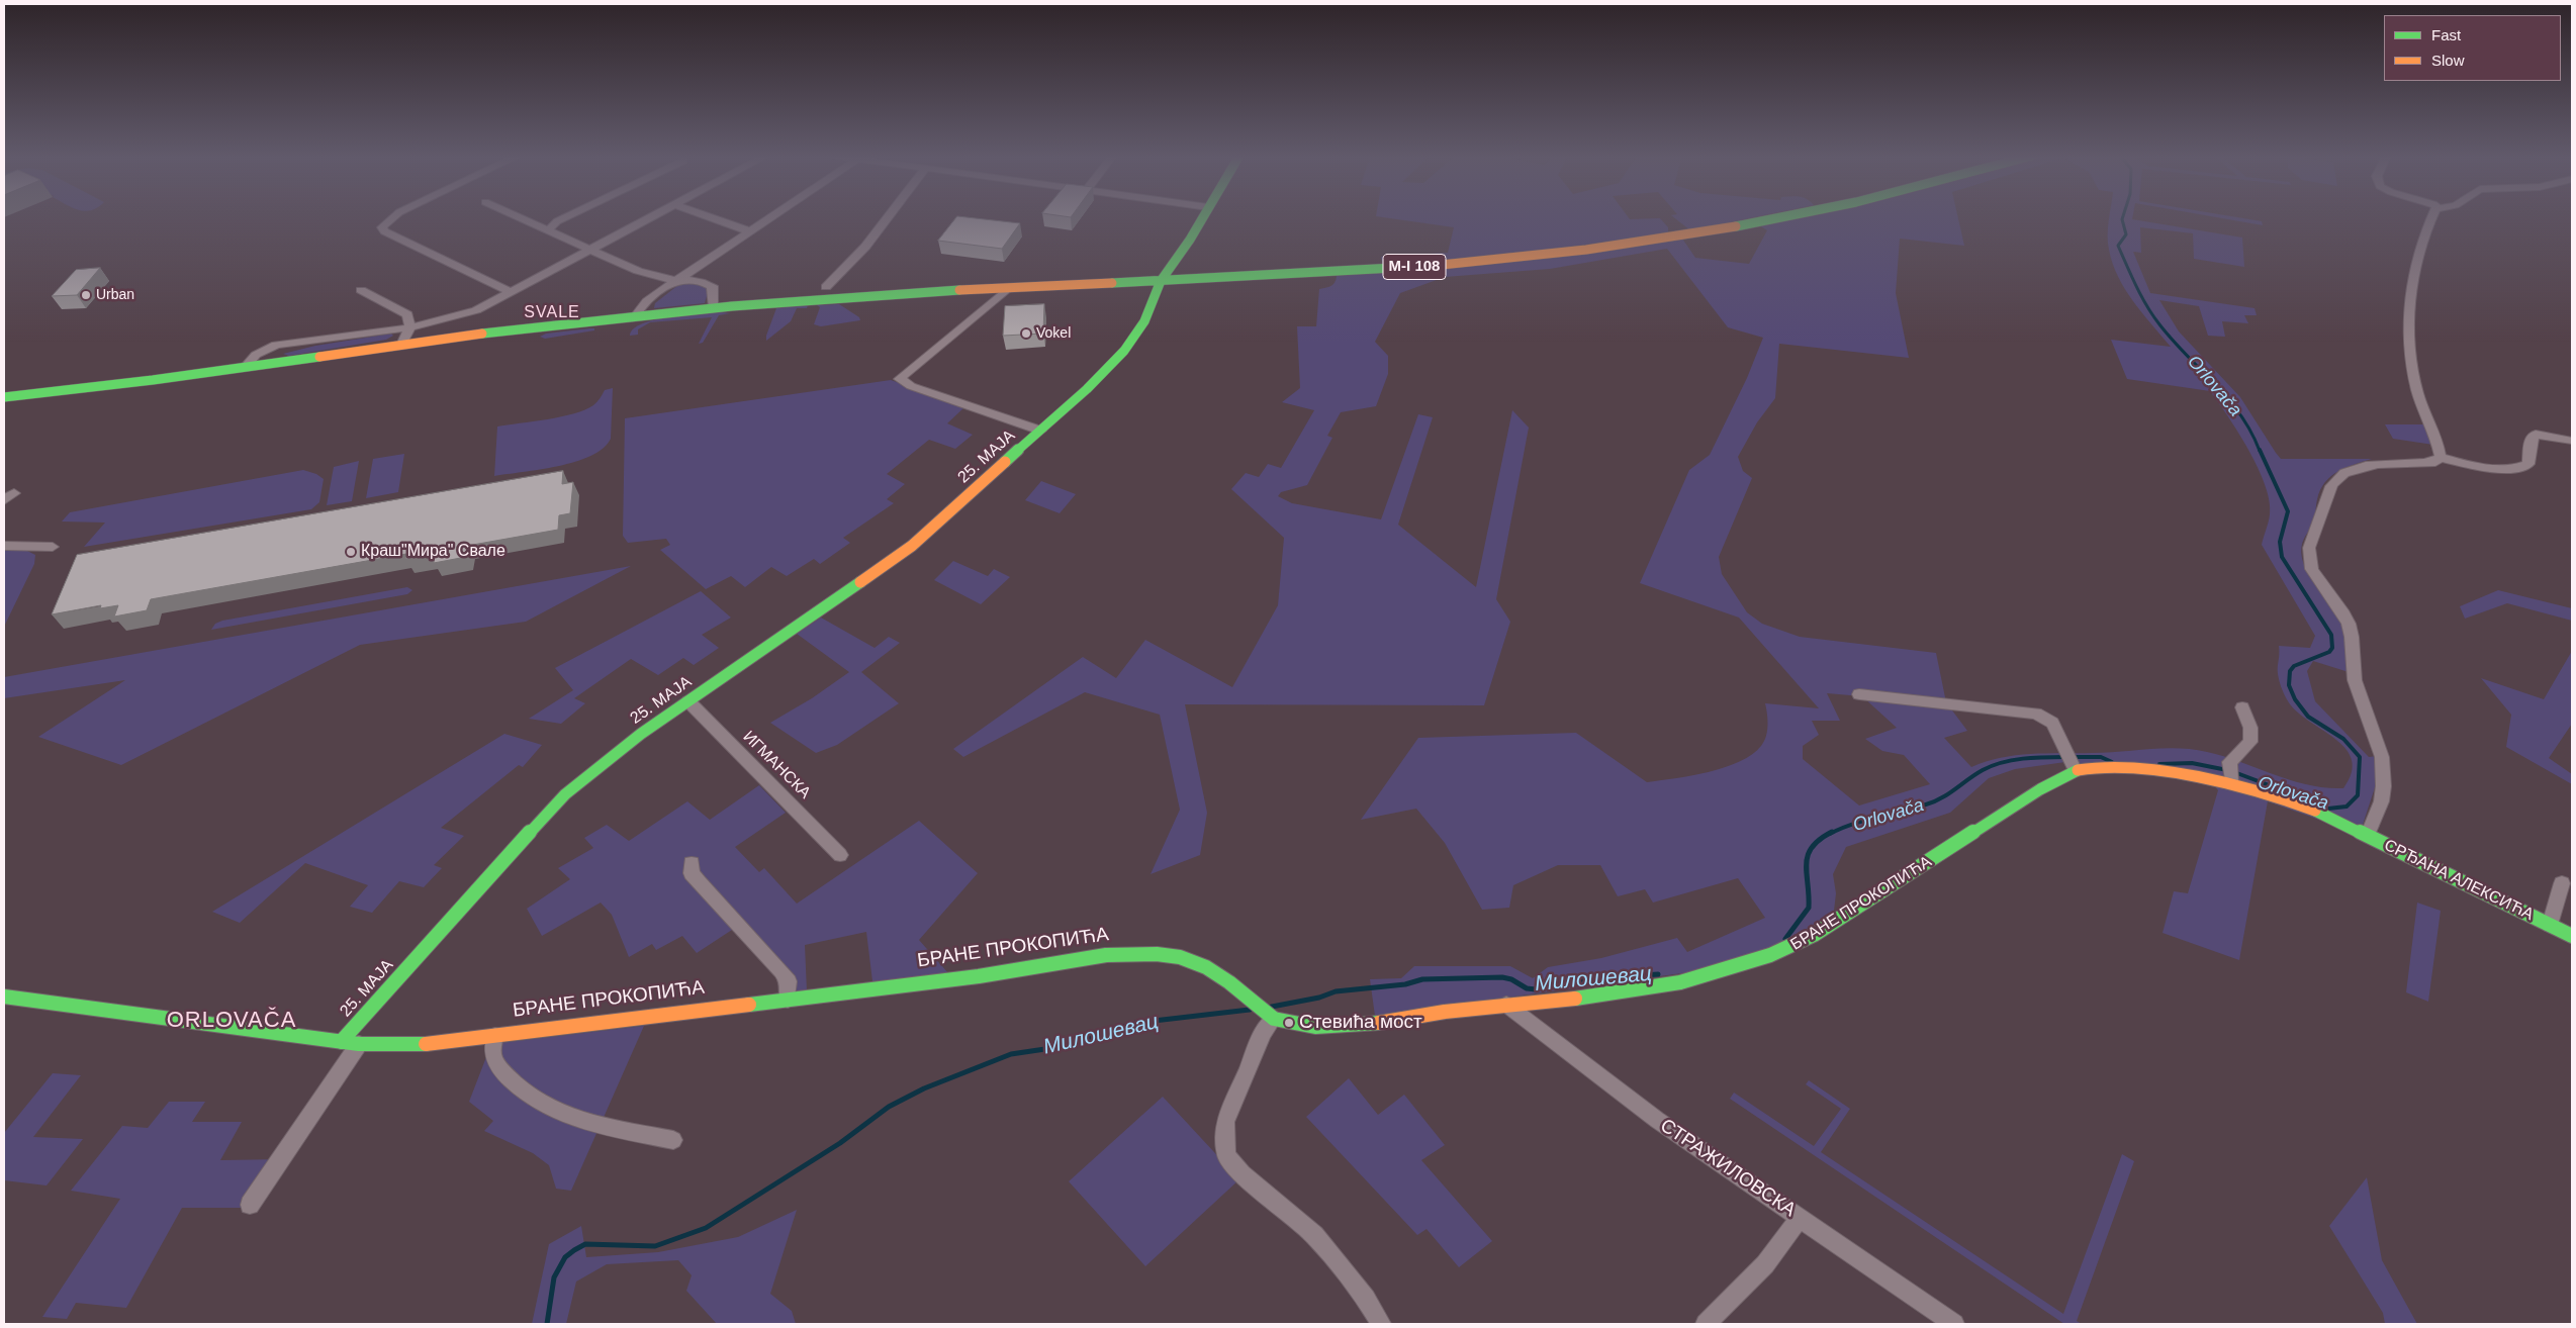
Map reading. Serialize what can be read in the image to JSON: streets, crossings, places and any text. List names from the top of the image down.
{
  "streets": {
    "street": [
      "M-I 108",
      "25. МАЈА",
      "ИГМАНСКА",
      "СРЂАНА АЛЕКСИЋА",
      "БРАНЕ ПРОКОПИЋА",
      "СТРАЖИЛОВСКА"
    ]
  },
  "crossings": [
    ["M-I 108", "25. МАЈА"],
    ["25. МАЈА", "ИГМАНСКА"],
    ["25. МАЈА", "БРАНЕ ПРОКОПИЋА"],
    ["СРЂАНА АЛЕКСИЋА", "БРАНЕ ПРОКОПИЋА"],
    ["БРАНЕ ПРОКОПИЋА", "СТРАЖИЛОВСКА"]
  ],
  "districts": ["SVALE", "ORLOVAČA"],
  "water": ["Orlovača", "Милошевац"],
  "places": [
    "Urban",
    "Vokel",
    "Краш\"Мира\" Свале",
    "Стевића мост"
  ],
  "legend": ["Fast", "Slow"]
}
